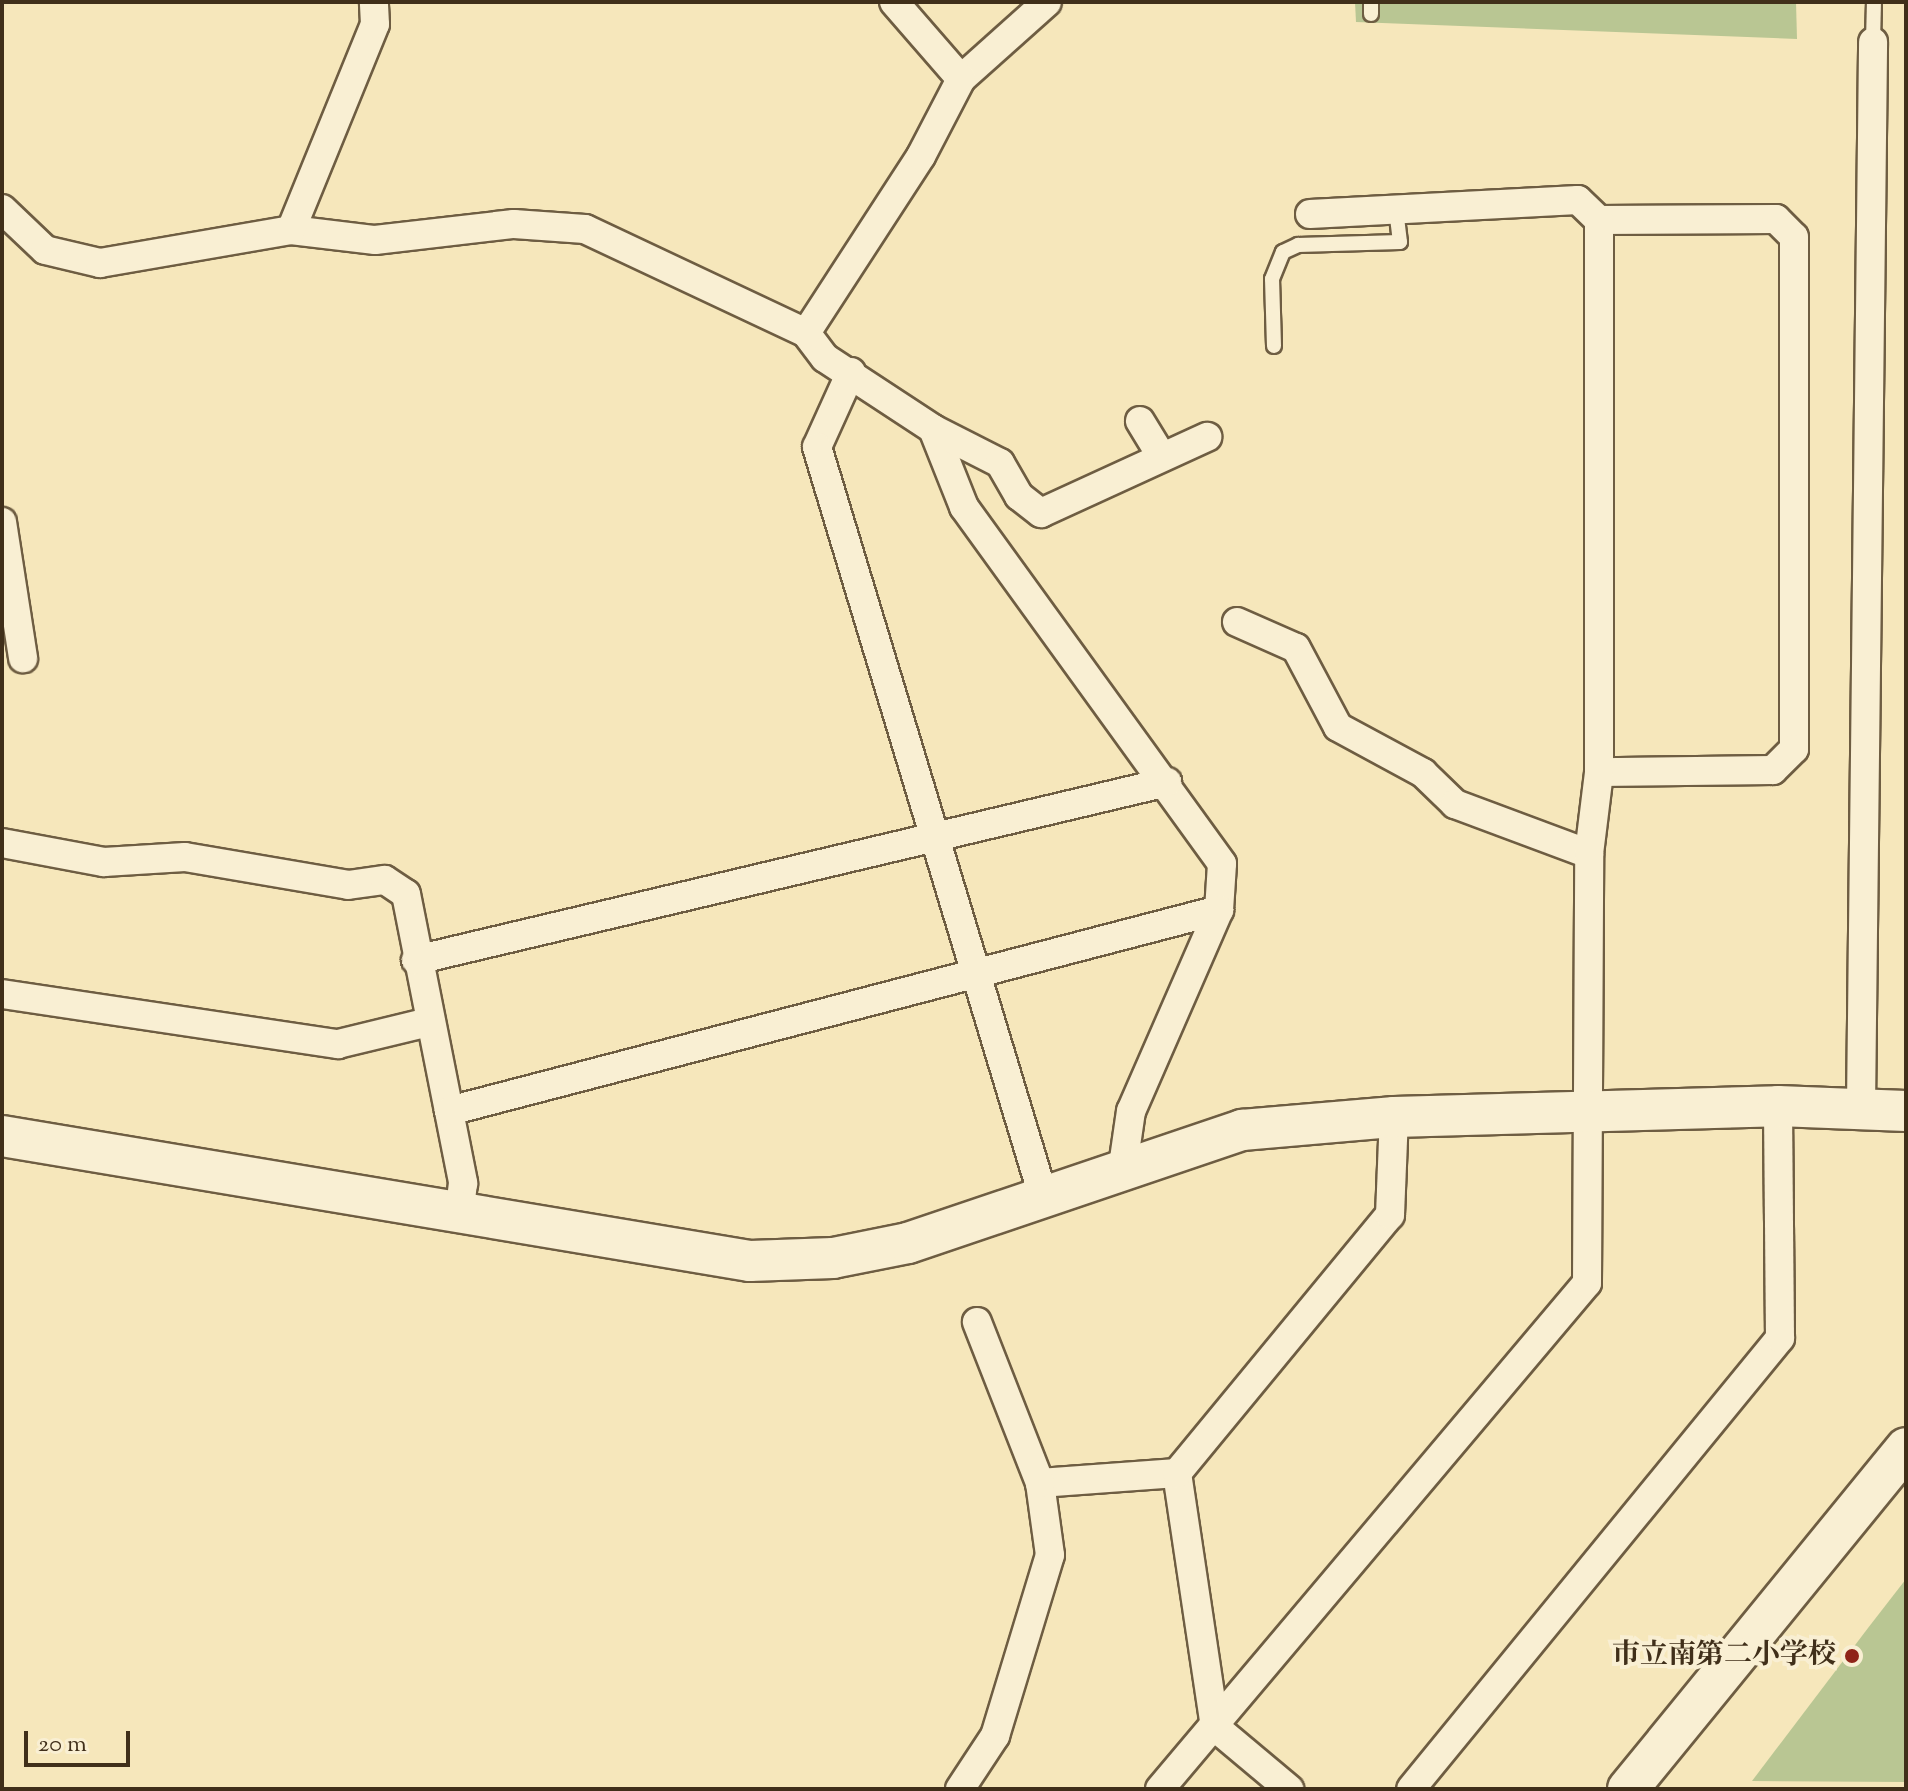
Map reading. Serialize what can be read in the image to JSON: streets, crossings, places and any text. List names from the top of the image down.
{
  "places": ["市立南第二小学校"],
  "scale_bar": "20 m"
}
